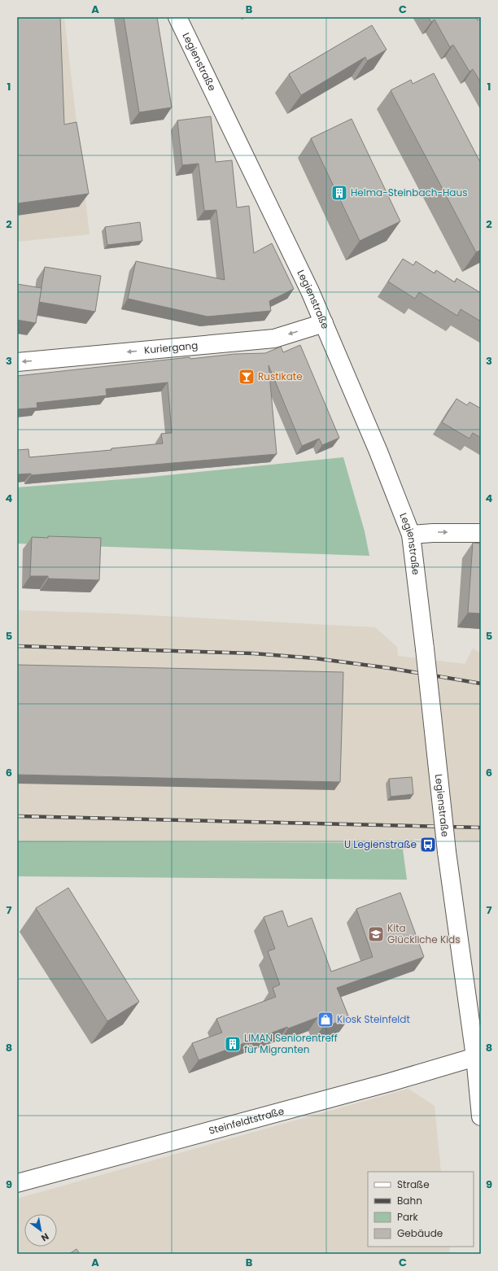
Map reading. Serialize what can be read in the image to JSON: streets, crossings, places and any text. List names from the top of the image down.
{
  "streets": {
    "street": ["Legienstraße", "Kuriergang", "Steinfeldtstraße"]
  },
  "crossings": [
    ["Legienstraße", "Kuriergang"],
    ["Legienstraße", "Steinfeldtstraße"]
  ],
  "one_way": ["Kuriergang"],
  "places": {
    "building": ["Helma-Steinbach-Haus", "LIMAN Seniorentreff für Migranten"],
    "bar": ["Rustikate"],
    "bus stop": ["U Legienstraße"],
    "school or university": ["Kita Glückliche Kids"],
    "shop": ["Kiosk Steinfeldt"]
  },
  "legend": [
    "Straße",
    "Bahn",
    "Park",
    "Gebäude"
  ],
  "north": "bottom right",
  "grid": {
    "columns": ["A", "B", "C"],
    "rows": [
      "1",
      "2",
      "3",
      "4",
      "5",
      "6",
      "7",
      "8",
      "9"
    ]
  }
}
